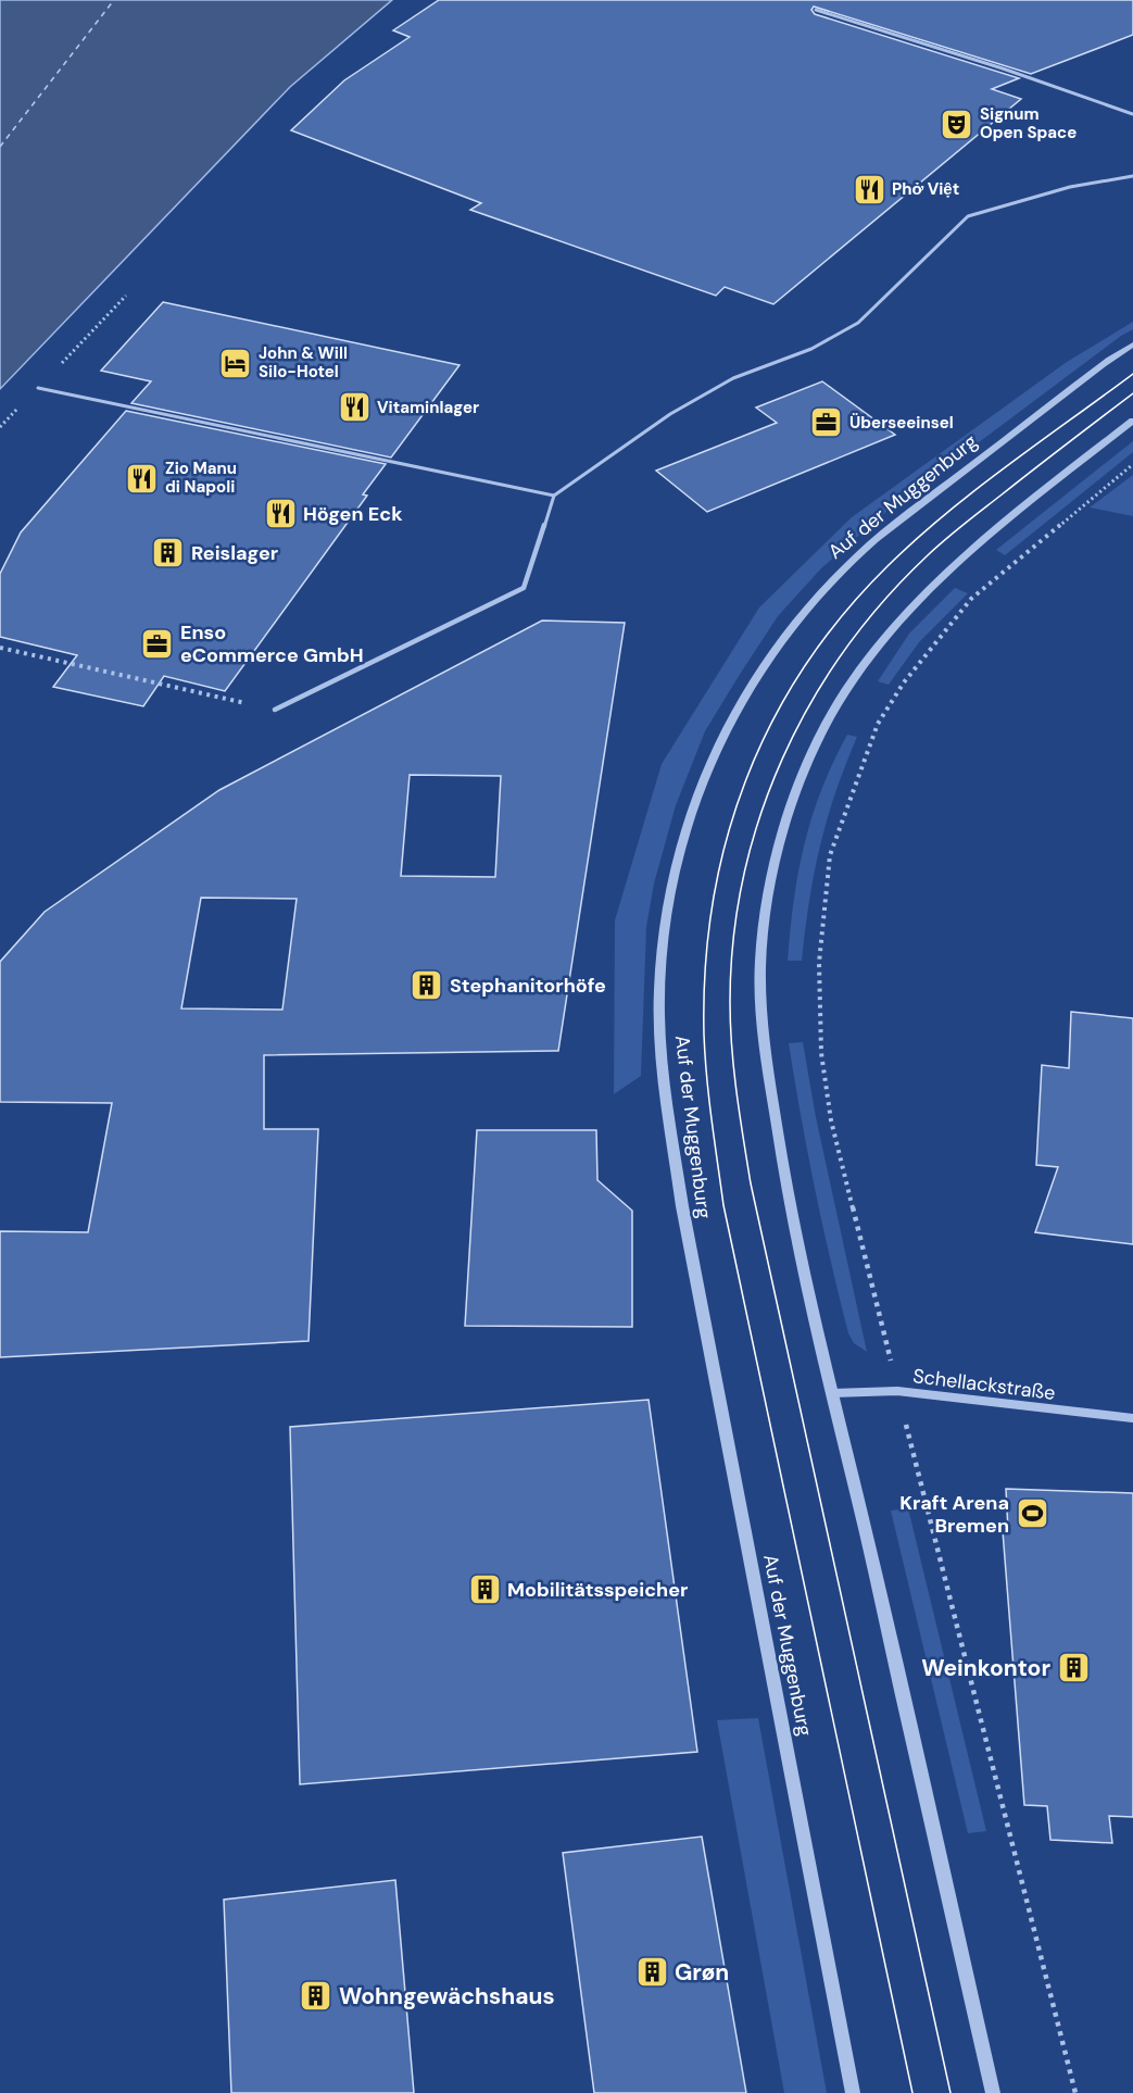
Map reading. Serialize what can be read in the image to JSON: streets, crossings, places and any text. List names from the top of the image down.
{
  "streets": {
    "street": ["Auf der Muggenburg", "Schellackstraße"]
  },
  "places": {
    "theatre": ["Signum Open Space"],
    "restaurant": [
      "Phở Việt",
      "Vitaminlager",
      "Zio Manu di Napoli",
      "Högen Eck"
    ],
    "hotel": ["John & Will Silo-Hotel"],
    "office": ["Überseeinsel", "Enso eCommerce GmbH"],
    "building": [
      "Reislager",
      "Stephanitorhöfe",
      "Mobilitätsspeicher",
      "Weinkontor",
      "Grøn",
      "Wohngewächshaus"
    ],
    "sports": ["Kraft Arena Bremen"]
  }
}
